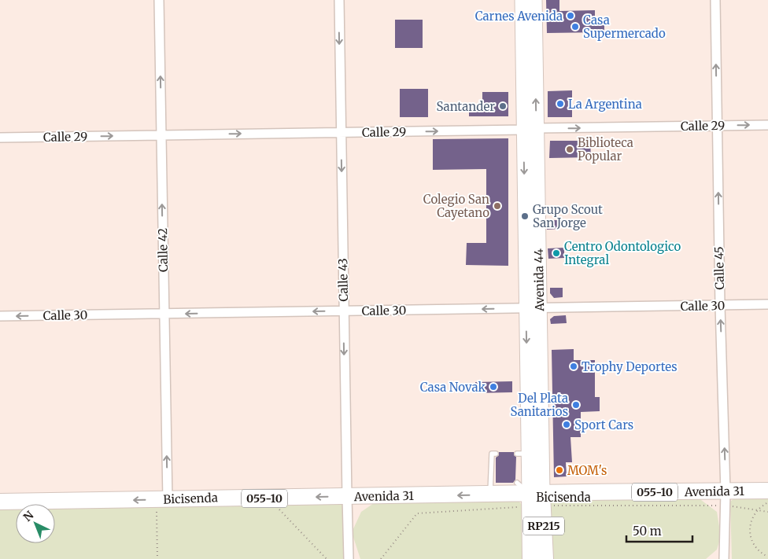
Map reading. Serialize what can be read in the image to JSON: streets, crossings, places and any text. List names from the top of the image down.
{
  "streets": {
    "highway": [
      "Avenida 44",
      "Avenida 31",
      "055-10",
      "RP215"
    ],
    "street": [
      "Calle 29",
      "Calle 42",
      "Calle 45",
      "Calle 43",
      "Calle 30"
    ],
    "path": ["Bicisenda"]
  },
  "crossings": [
    ["Calle 29", "Calle 42"],
    ["Calle 29", "Calle 45"],
    ["Calle 29", "Calle 43"],
    ["Calle 29", "Avenida 44"],
    ["Calle 42", "Calle 30"],
    ["Calle 42", "Avenida 31"],
    ["Calle 45", "Calle 30"],
    ["Calle 45", "Avenida 31"],
    ["Calle 45", "Bicisenda"],
    ["Calle 43", "Calle 30"],
    ["Calle 43", "Avenida 31"],
    ["Avenida 44", "Calle 30"],
    ["Avenida 44", "Avenida 31"],
    ["Avenida 44", "Bicisenda"],
    ["Avenida 31", "Bicisenda"]
  ],
  "one_way": [
    "Calle 29",
    "Calle 42",
    "Calle 45",
    "Calle 43",
    "Calle 30",
    "Avenida 31"
  ],
  "places": [
    "Carnes Avenida",
    "Casa Supermercado",
    "La Argentina",
    "Santander",
    "Biblioteca Popular",
    "Colegio San Cayetano",
    "Grupo Scout San Jorge",
    "Centro Odontologico Integral",
    "Trophy Deportes",
    "Casa Novak",
    "Del Plata Sanitarios",
    "Sport Cars",
    "MOM's"
  ],
  "scale_bar": "50 m",
  "north": "top left"
}
